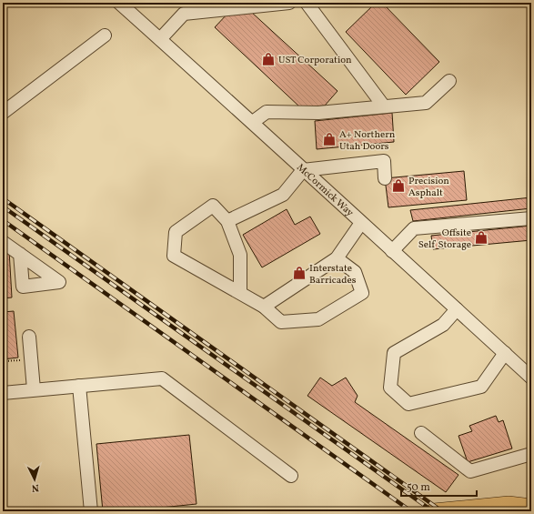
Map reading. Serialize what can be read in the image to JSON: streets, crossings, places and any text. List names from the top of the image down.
{
  "streets": {
    "street": ["McCormick Way"]
  },
  "places": {
    "shop": [
      "UST Corporation",
      "A+ Northern Utah Doors",
      "Precision Asphalt",
      "Offsite Self Storage",
      "Interstate Barricades"
    ]
  },
  "scale_bar": "50 m",
  "north": "bottom"
}
